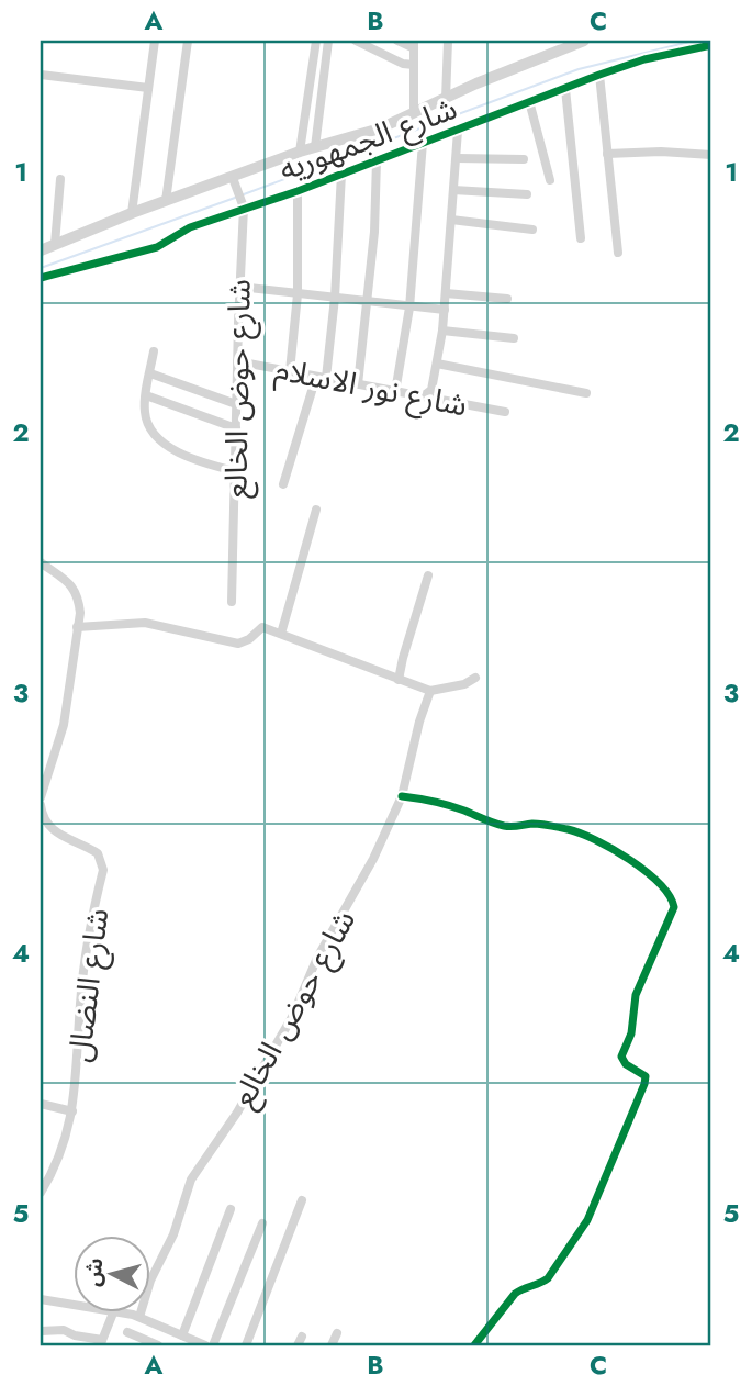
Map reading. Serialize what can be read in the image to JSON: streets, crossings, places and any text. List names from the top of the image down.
{
  "streets": {
    "street": [
      "شارع الجمهوريه",
      "شارع نور الاسلام",
      "شارع حوض الخالع",
      "شارع النضال"
    ]
  },
  "crossings": [
    ["شارع الجمهوريه", "شارع حوض الخالع"],
    ["شارع نور الاسلام", "شارع حوض الخالع"]
  ],
  "north": "left",
  "grid": {
    "columns": ["A", "B", "C"],
    "rows": [
      "1",
      "2",
      "3",
      "4",
      "5"
    ]
  }
}
